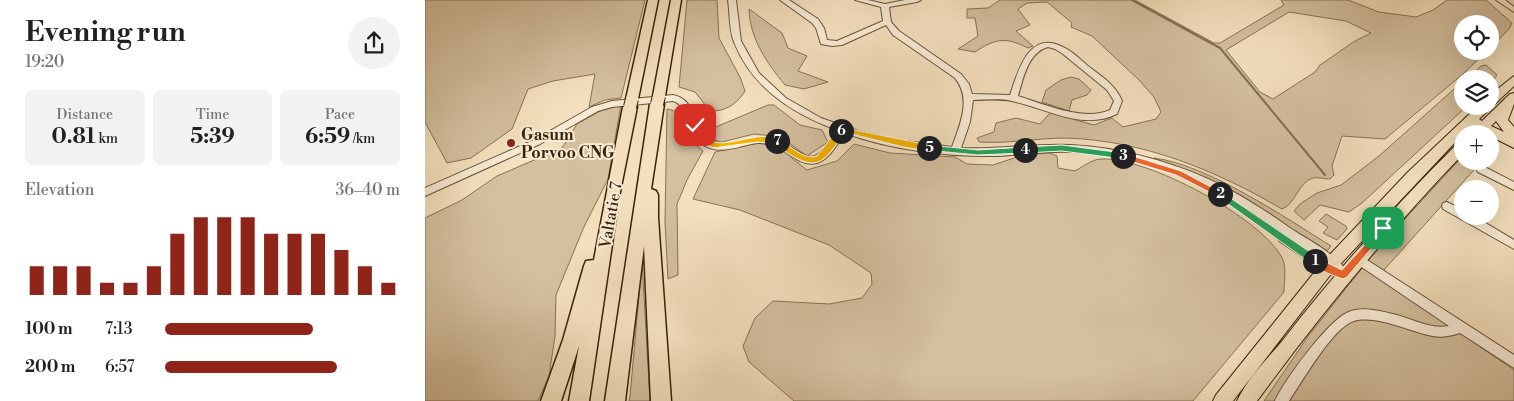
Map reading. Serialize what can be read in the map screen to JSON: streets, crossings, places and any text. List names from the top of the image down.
{
  "streets": {
    "highway": ["Valtatie 7"]
  },
  "places": ["Gasum Porvoo CNG"],
  "page": {
    "heading": ["Evening run", "19:20"],
    "map_buttons": ["+", "−"],
    "stats": [
      ["Distance", "0.81 km"],
      ["Time", "5:39"],
      ["Pace", "6:59 /km"]
    ],
    "pins": [
      "6",
      "7",
      "5",
      "4",
      "3",
      "2",
      "1"
    ],
    "chart": ["Elevation", "36–40 m"],
    "list": [
      {
        "name": "100 m",
        "note": "7:13"
      },
      {
        "name": "200 m",
        "note": "6:57"
      }
    ]
  }
}
